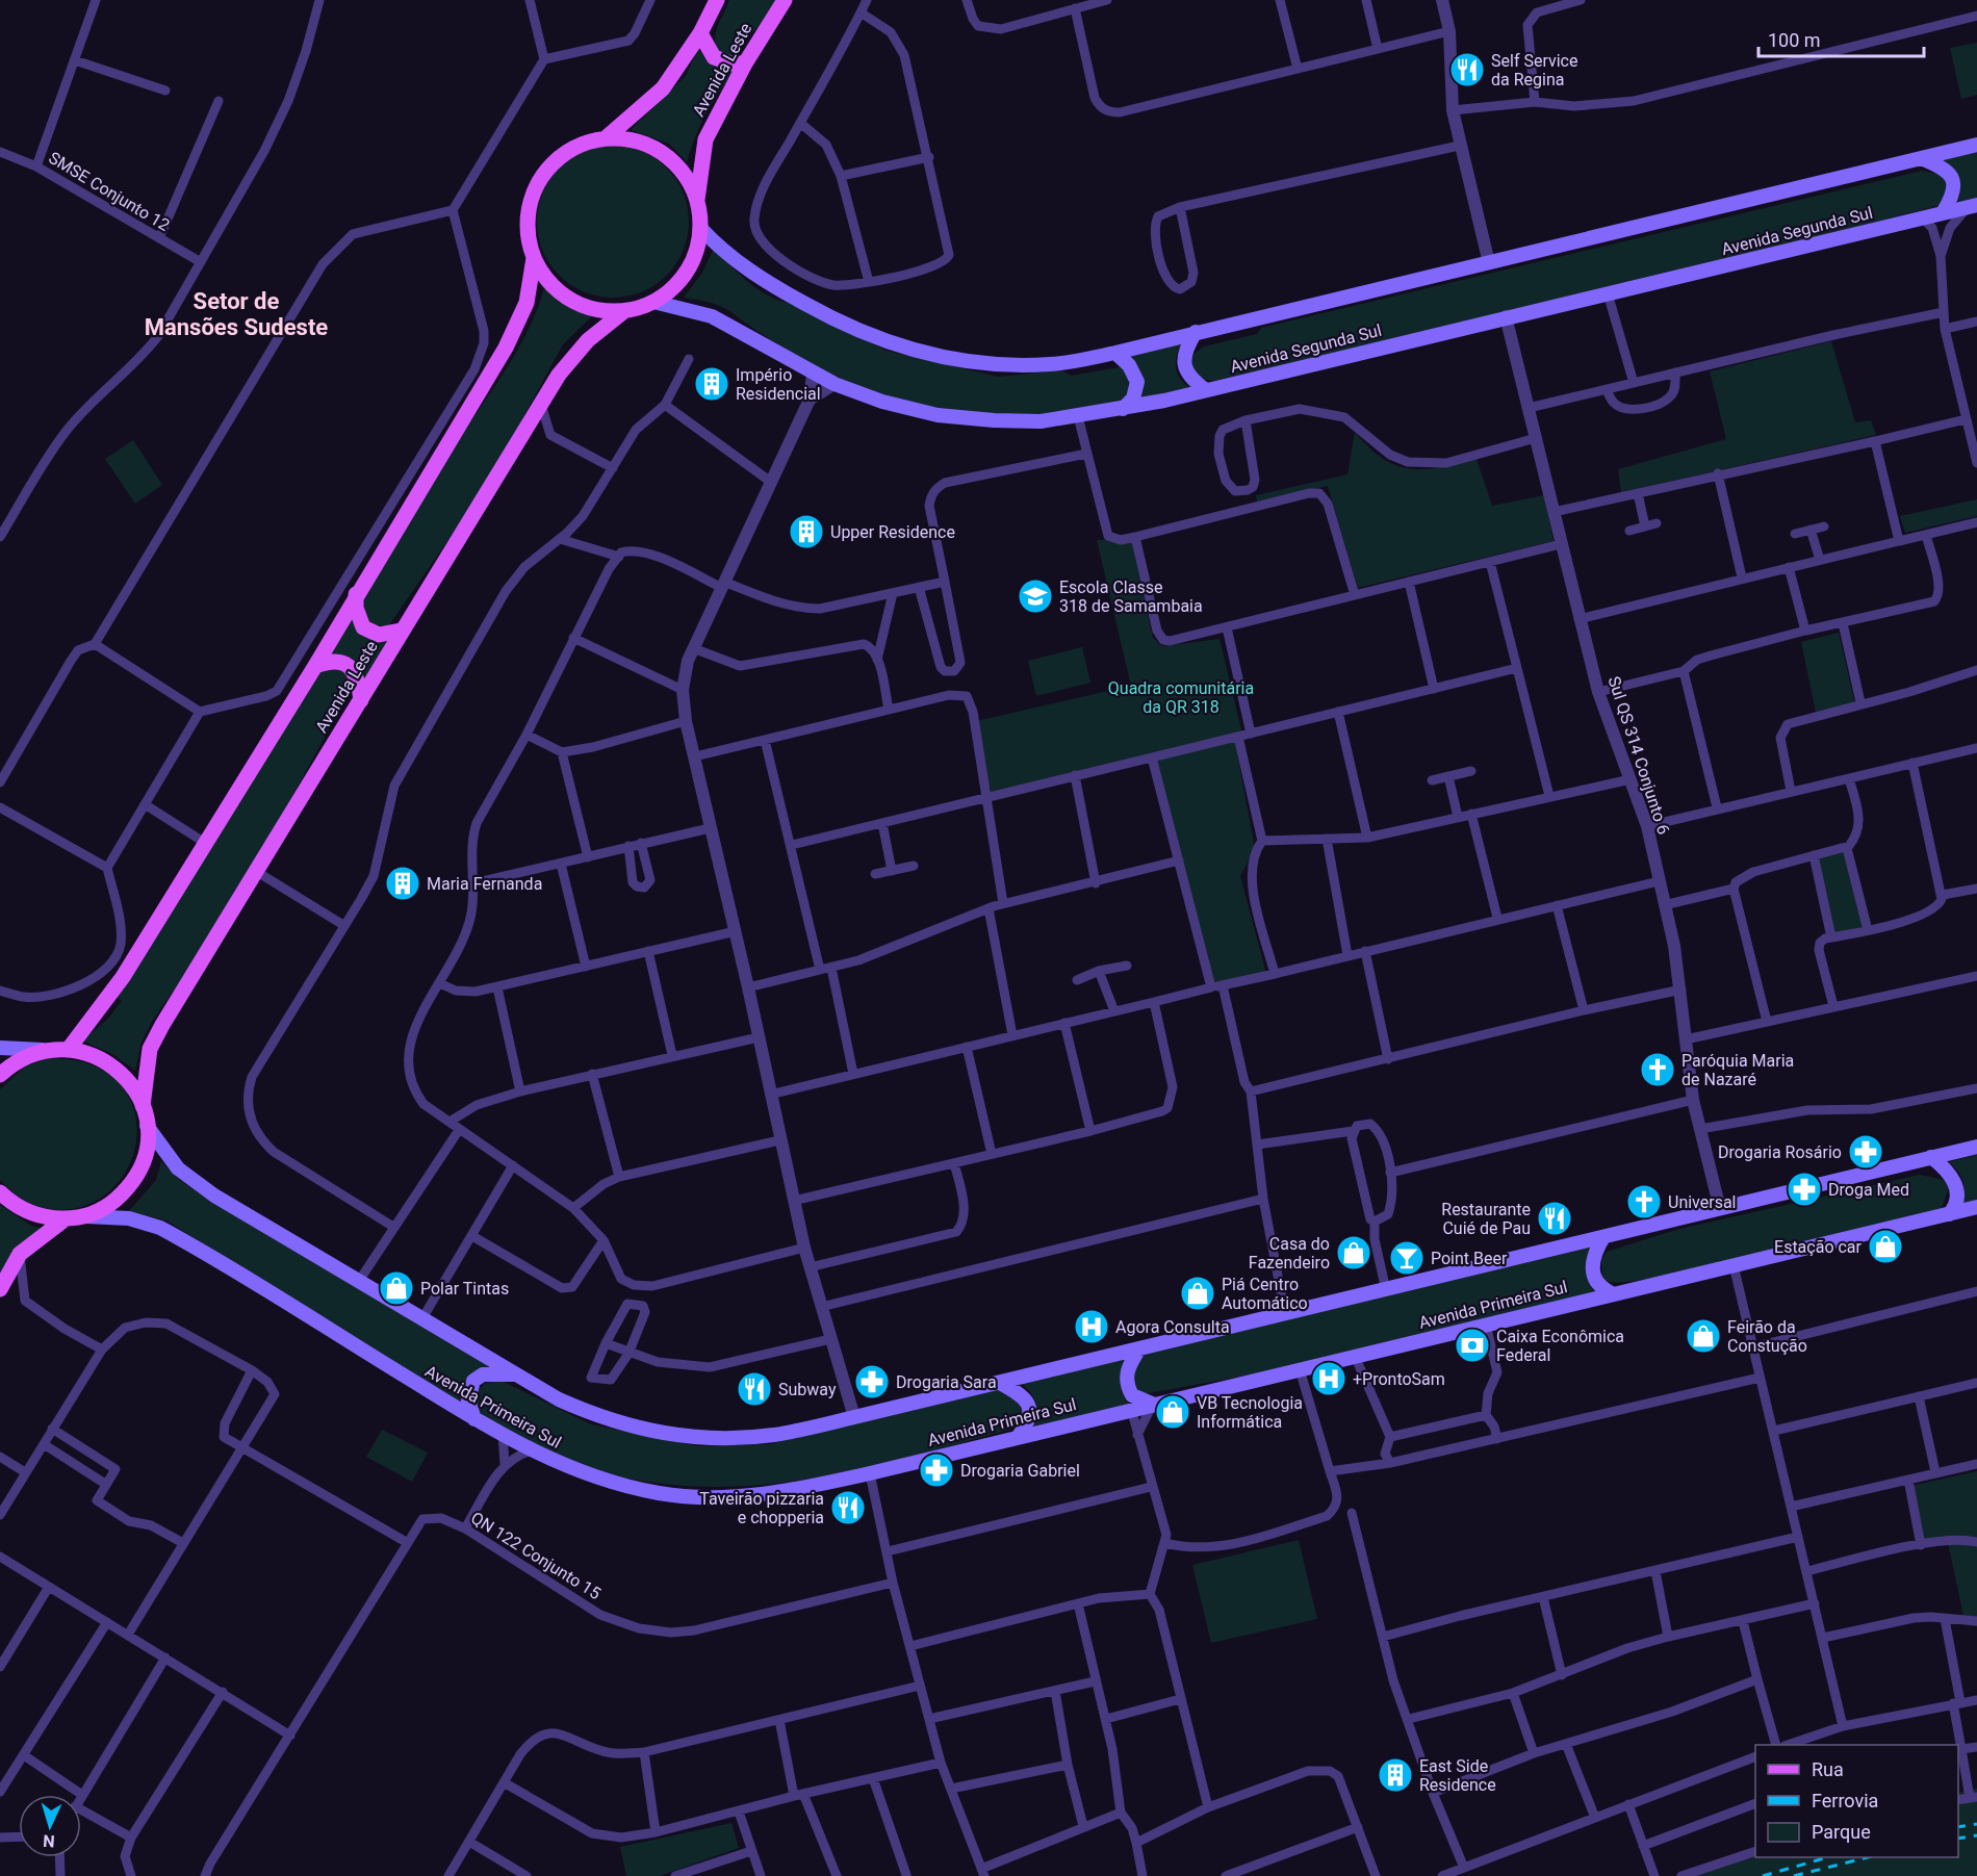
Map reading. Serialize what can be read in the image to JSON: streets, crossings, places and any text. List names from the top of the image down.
{
  "streets": {
    "main road": ["Avenida Leste", "Avenida Segunda Sul", "Avenida Primeira Sul"],
    "street": ["SMSE Conjunto 12", "Sul QS 314 Conjunto 6", "QN 122 Conjunto 15"]
  },
  "crossings": [
    ["Avenida Leste", "Avenida Segunda Sul"],
    ["Avenida Segunda Sul", "Sul QS 314 Conjunto 6"]
  ],
  "districts": ["Setor de Mansões Sudeste"],
  "parks": ["Quadra comunitária da QR 318"],
  "places": {
    "restaurant": [
      "Self Service da Regina",
      "Restaurante Cuié de Pau",
      "Subway",
      "Taveirão pizzaria e chopperia"
    ],
    "building": [
      "Império Residencial",
      "Upper Residence",
      "Maria Fernanda",
      "East Side Residence"
    ],
    "school or university": ["Escola Classe 318 de Samambaia"],
    "church": ["Paróquia Maria de Nazaré", "Universal"],
    "pharmacy": [
      "Drogaria Rosário",
      "Droga Med",
      "Drogaria Sara",
      "Drogaria Gabriel"
    ],
    "shop": [
      "Estação car",
      "Casa do Fazendeiro",
      "Polar Tintas",
      "Piá Centro Automático",
      "Feirão da Constução",
      "VB Tecnologia Informática"
    ],
    "bar": ["Point Beer"],
    "hospital": ["Agora Consulta", "+ProntoSam"],
    "bank": ["Caixa Econômica Federal"]
  },
  "legend": ["Rua", "Ferrovia", "Parque"],
  "scale_bar": "100 m",
  "north": "bottom"
}
